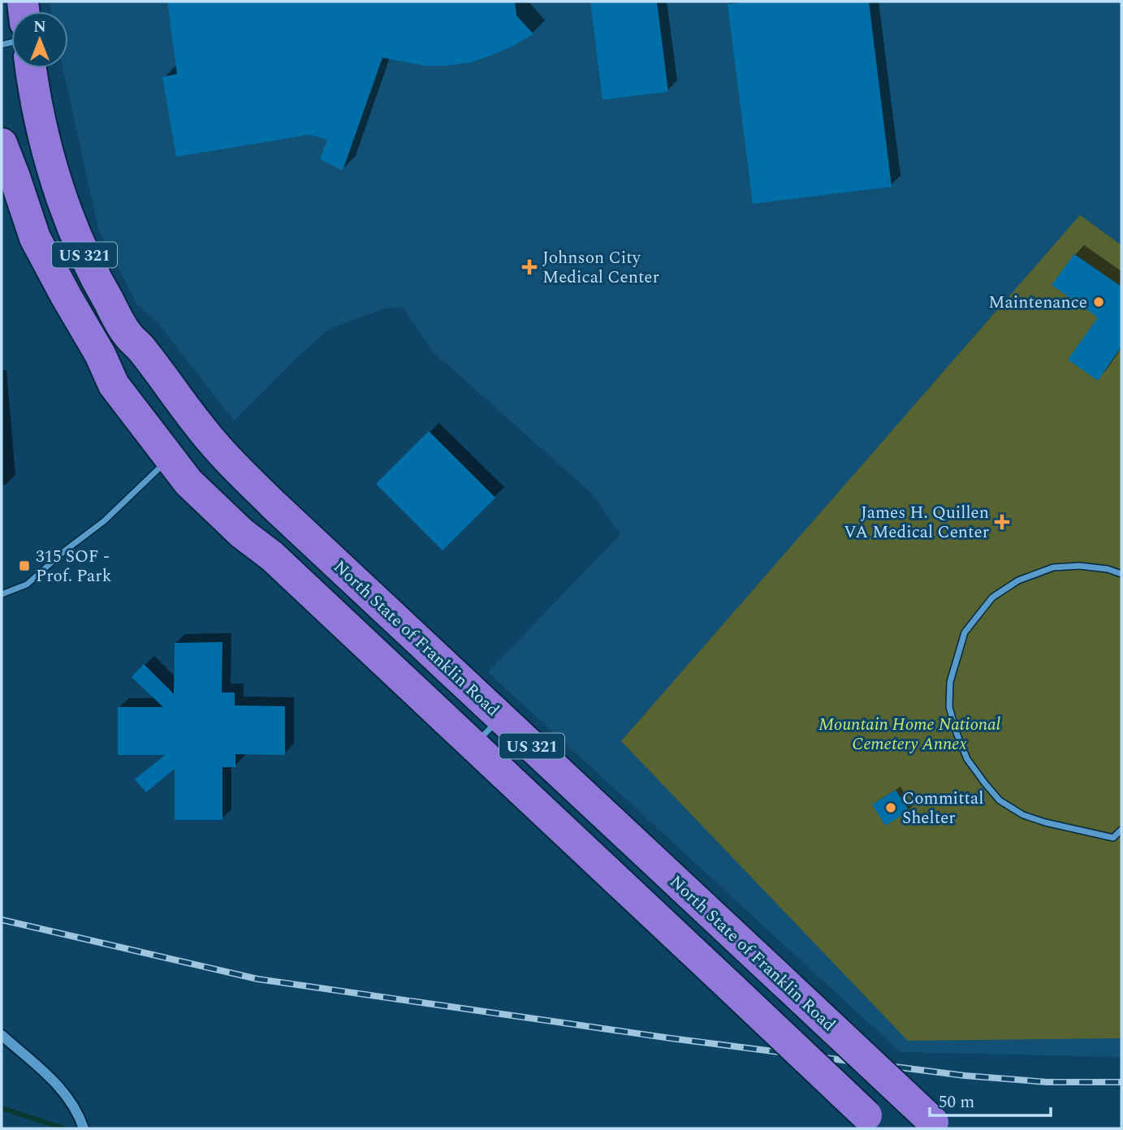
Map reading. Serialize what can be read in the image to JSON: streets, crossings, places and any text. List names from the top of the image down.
{
  "streets": {
    "highway": ["US 321", "North State of Franklin Road"]
  },
  "parks": ["Mountain Home National Cemetery Annex"],
  "places": {
    "health": ["Johnson City Medical Center", "James H. Quillen VA Medical Center"],
    "other": ["Maintenance", "Committal Shelter"],
    "transit": ["315 SOF - Prof. Park"]
  },
  "scale_bar": "50 m",
  "north": "top"
}
